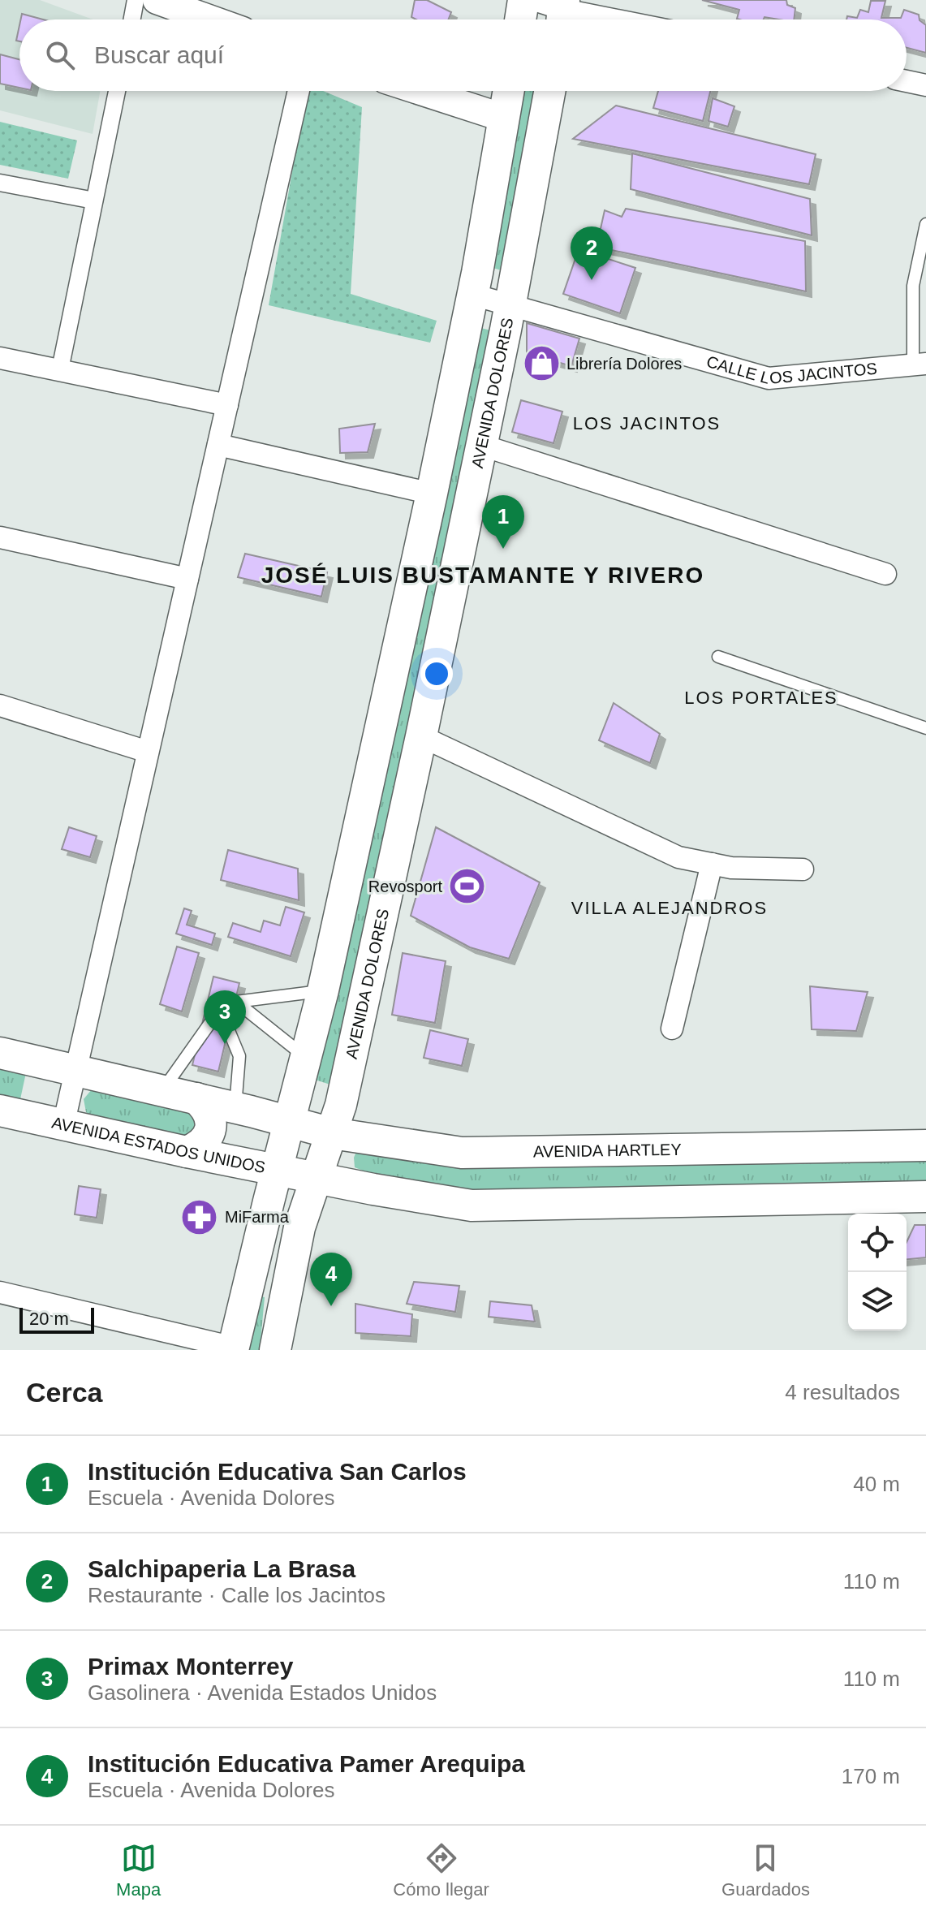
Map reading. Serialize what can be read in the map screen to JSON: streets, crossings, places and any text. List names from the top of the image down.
{
  "streets": {
    "main road": ["AVENIDA DOLORES", "AVENIDA ESTADOS UNIDOS", "AVENIDA HARTLEY"],
    "street": ["CALLE LOS JACINTOS"]
  },
  "crossings": [
    ["CALLE LOS JACINTOS", "AVENIDA DOLORES"],
    ["AVENIDA DOLORES", "AVENIDA ESTADOS UNIDOS"],
    ["AVENIDA DOLORES", "AVENIDA HARTLEY"]
  ],
  "districts": [
    "LOS JACINTOS",
    "JOSÉ LUIS BUSTAMANTE Y RIVERO",
    "LOS PORTALES",
    "VILLA ALEJANDROS"
  ],
  "places": {
    "shop": ["Librería Dolores"],
    "sports": ["Revosport"],
    "pharmacy": ["MiFarma"]
  },
  "scale_bar": "20 m",
  "page": {
    "search": "Buscar aquí",
    "pins": [
      "2",
      "1",
      "3",
      "4"
    ],
    "scale": "20 m",
    "heading": ["Cerca", "4 resultados"],
    "list": [
      {
        "mark": "1",
        "name": "Institución Educativa San Carlos",
        "note": "Escuela · Avenida Dolores",
        "value": "40 m"
      },
      {
        "mark": "2",
        "name": "Salchipaperia La Brasa",
        "note": "Restaurante · Calle los Jacintos",
        "value": "110 m"
      },
      {
        "mark": "3",
        "name": "Primax Monterrey",
        "note": "Gasolinera · Avenida Estados Unidos",
        "value": "110 m"
      },
      {
        "mark": "4",
        "name": "Institución Educativa Pamer Arequipa",
        "note": "Escuela · Avenida Dolores",
        "value": "170 m"
      }
    ],
    "nav": ["Mapa", "Cómo llegar", "Guardados"]
  }
}
